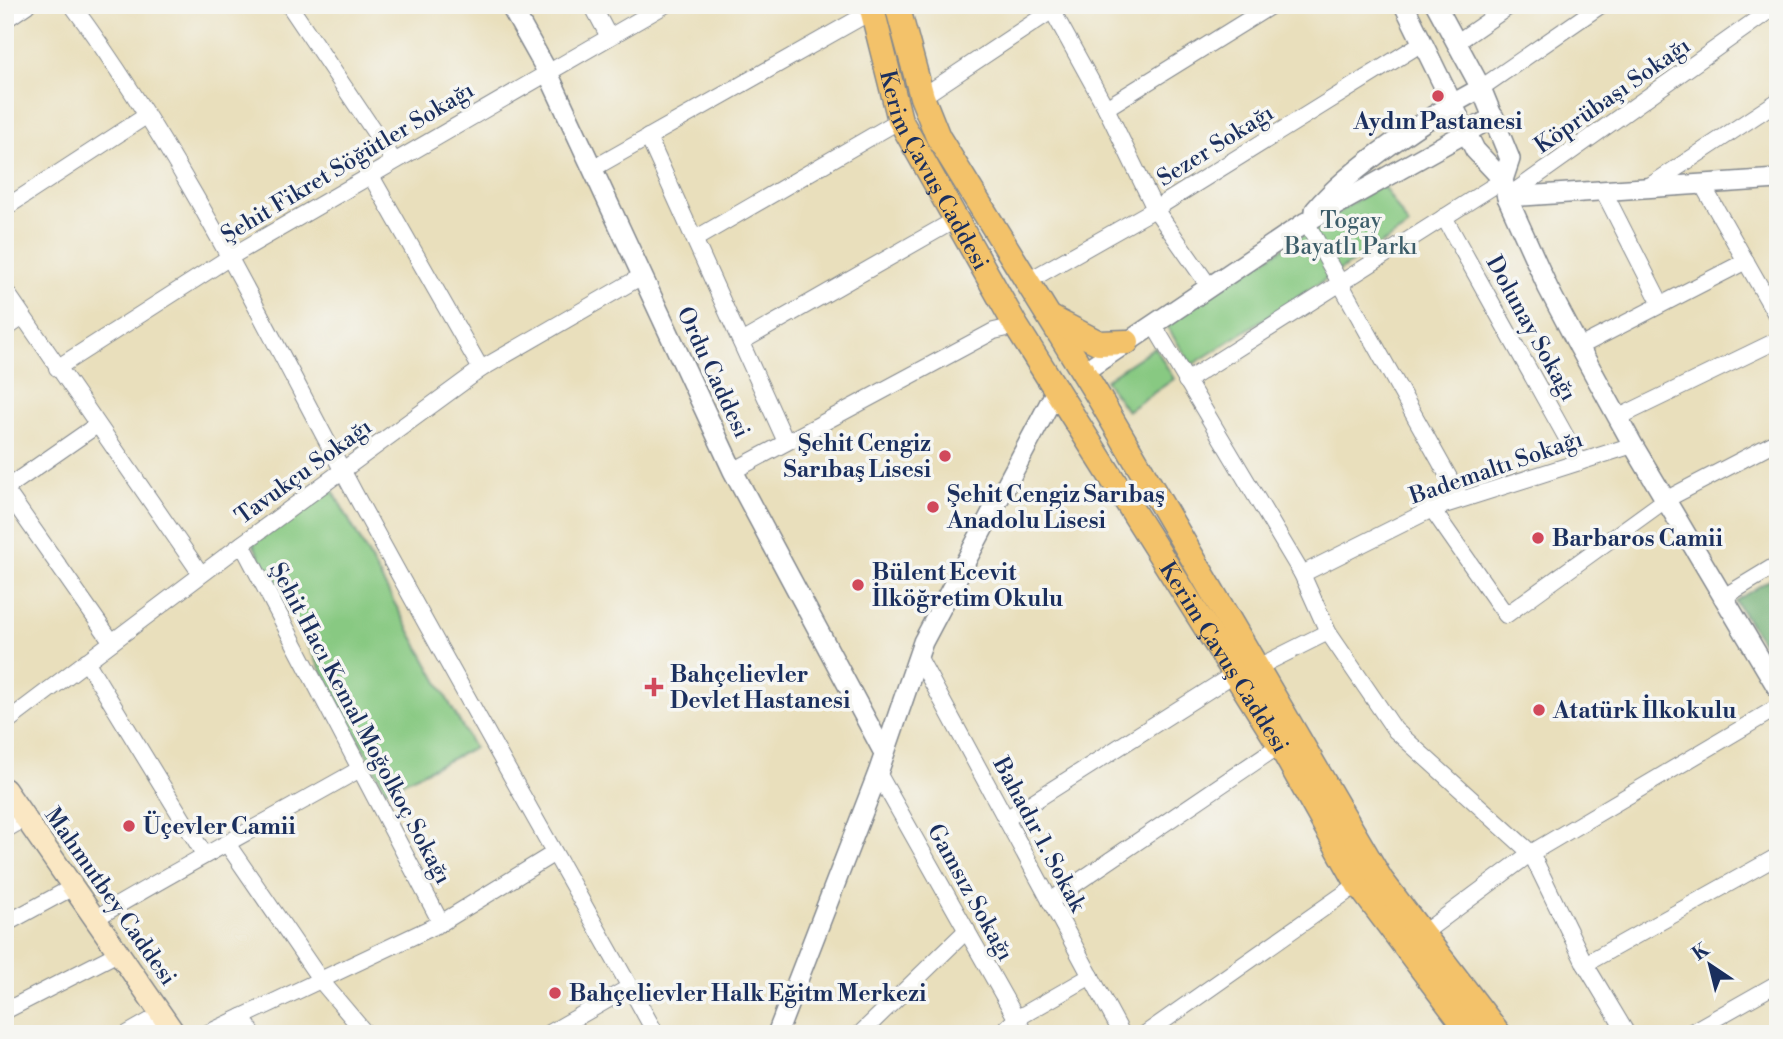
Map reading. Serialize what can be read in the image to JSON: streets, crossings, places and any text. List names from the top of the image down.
{
  "streets": {
    "main road": ["Kerim Çavuş Caddesi", "Mahmutbey Caddesi"],
    "street": [
      "Köprübaşı Sokağı",
      "Sezer Sokağı",
      "Şehit Fikret Söğütler Sokağı",
      "Dolunay Sokağı",
      "Ordu Caddesi",
      "Bademaltı Sokağı",
      "Tavukçu Sokağı",
      "Şehit Hacı Kemal Moğolkoç Sokağı",
      "Bahadır 1. Sokak",
      "Gamsız Sokağı"
    ]
  },
  "crossings": [
    ["Köprübaşı Sokağı", "Dolunay Sokağı"],
    ["Sezer Sokağı", "Kerim Çavuş Caddesi"],
    ["Şehit Fikret Söğütler Sokağı", "Ordu Caddesi"],
    ["Dolunay Sokağı", "Bademaltı Sokağı"],
    ["Ordu Caddesi", "Tavukçu Sokağı"],
    ["Tavukçu Sokağı", "Şehit Hacı Kemal Moğolkoç Sokağı"]
  ],
  "parks": ["Togay Bayatlı Parkı"],
  "places": {
    "other": [
      "Aydın Pastanesi",
      "Şehit Cengiz Sarıbaş Lisesi",
      "Şehit Cengiz Sarıbaş Anadolu Lisesi",
      "Barbaros Camii",
      "Bülent Ecevit İlköğretim Okulu",
      "Atatürk İlkokulu",
      "Üçevler Camii",
      "Bahçelievler Halk Eğitm Merkezi"
    ],
    "health": ["Bahçelievler Devlet Hastanesi"]
  },
  "north": "top left"
}
